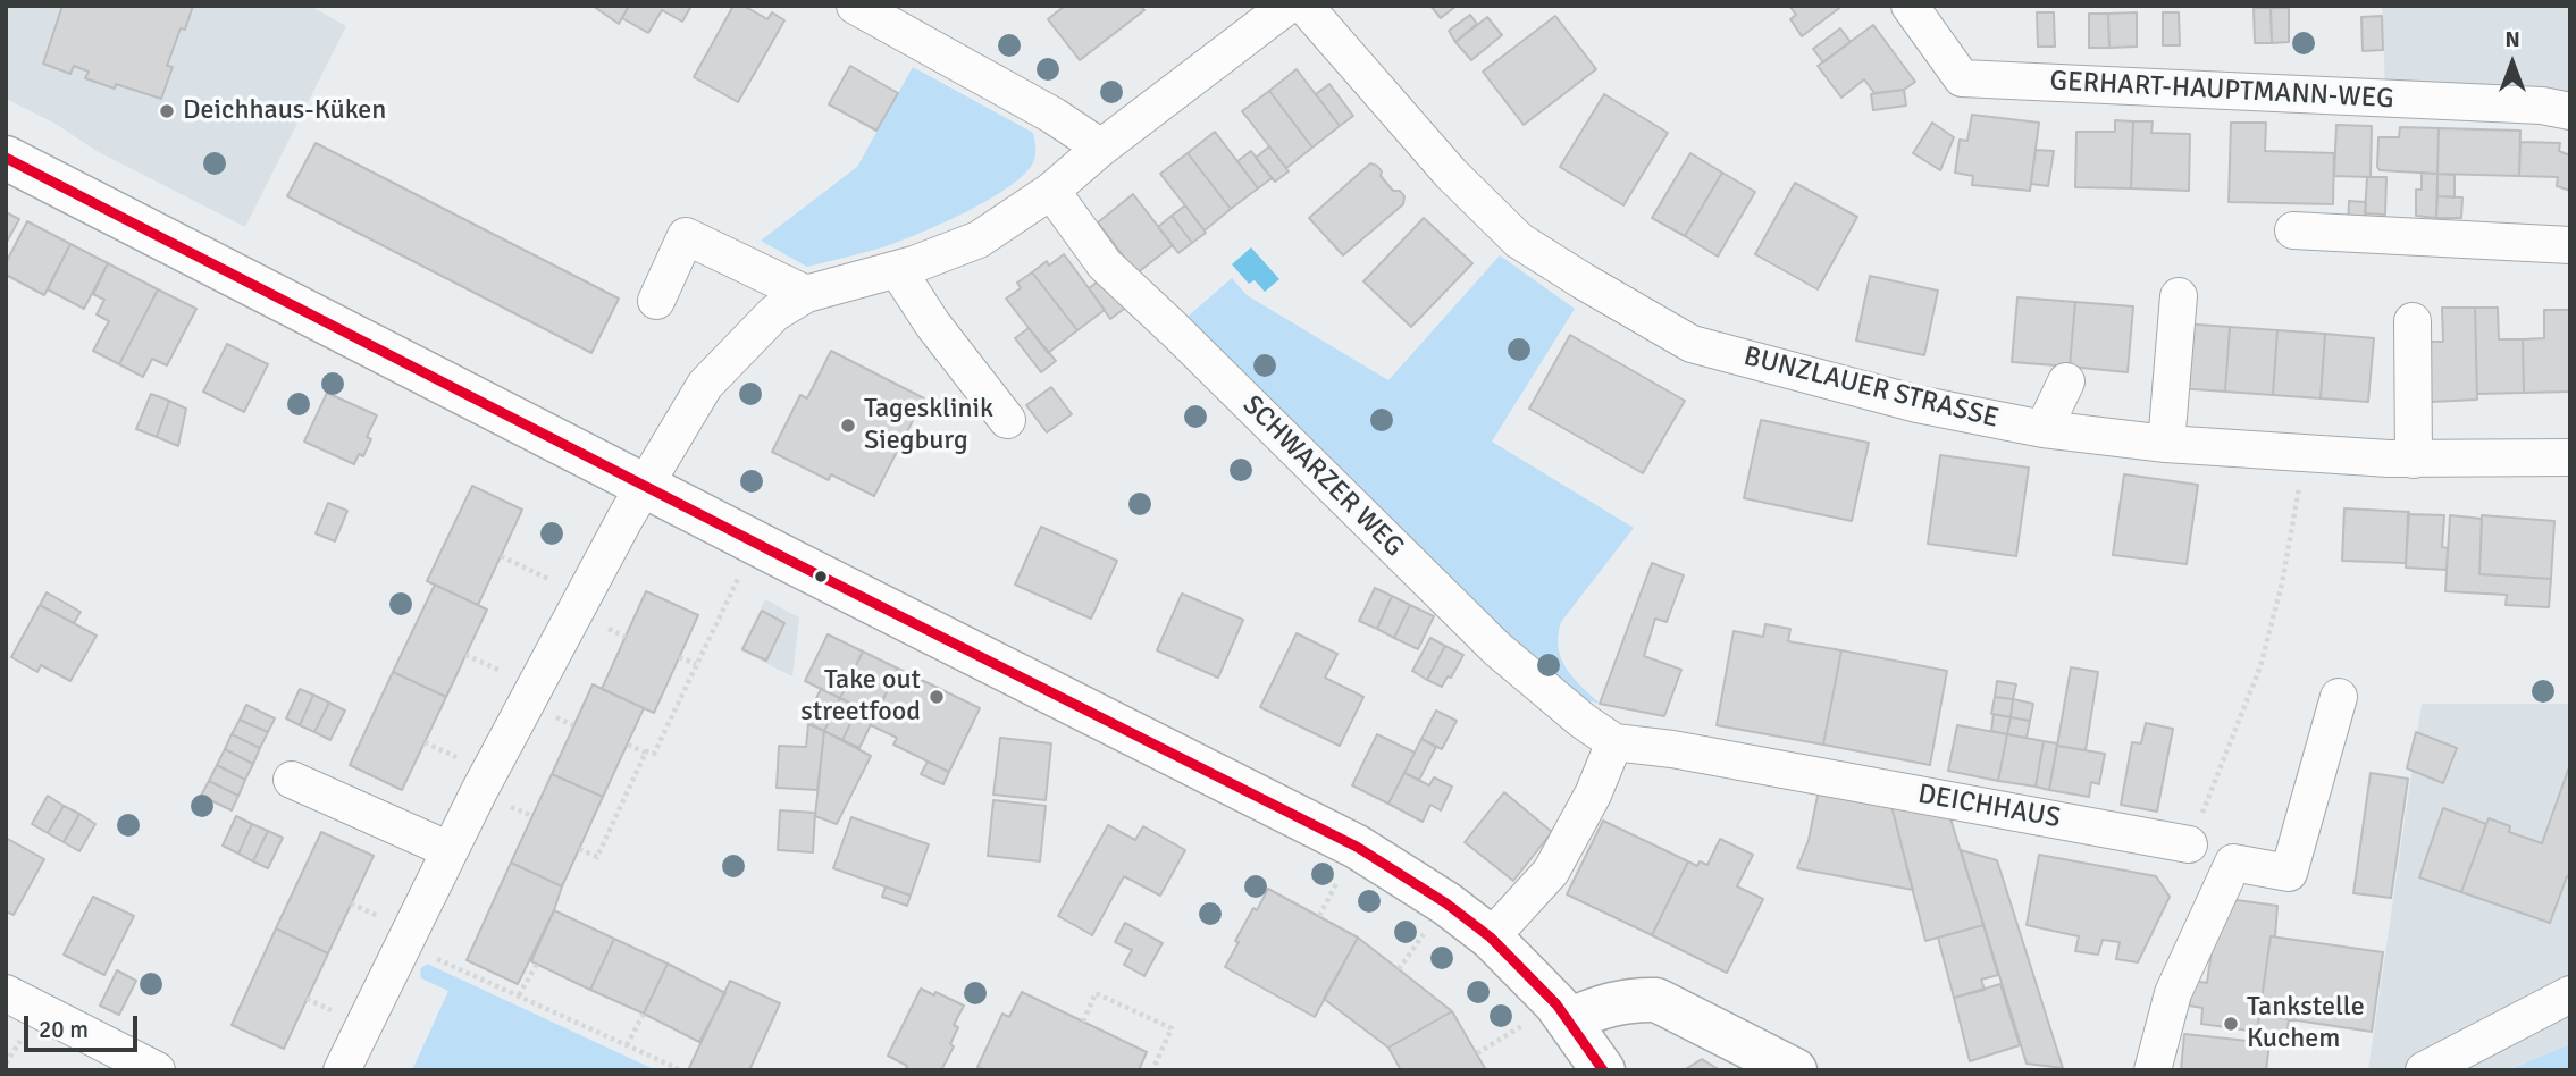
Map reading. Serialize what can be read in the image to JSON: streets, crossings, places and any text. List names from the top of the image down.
{
  "streets": {
    "street": [
      "GERHART-HAUPTMANN-WEG",
      "BUNZLAUER STRASSE",
      "SCHWARZER WEG",
      "DEICHHAUS"
    ]
  },
  "crossings": [
    ["SCHWARZER WEG", "DEICHHAUS"]
  ],
  "places": [
    "Deichhaus-Küken",
    "Tagesklinik Siegburg",
    "Take out streetfood",
    "Tankstelle Kuchem"
  ],
  "scale_bar": "20 m",
  "north": "top"
}
